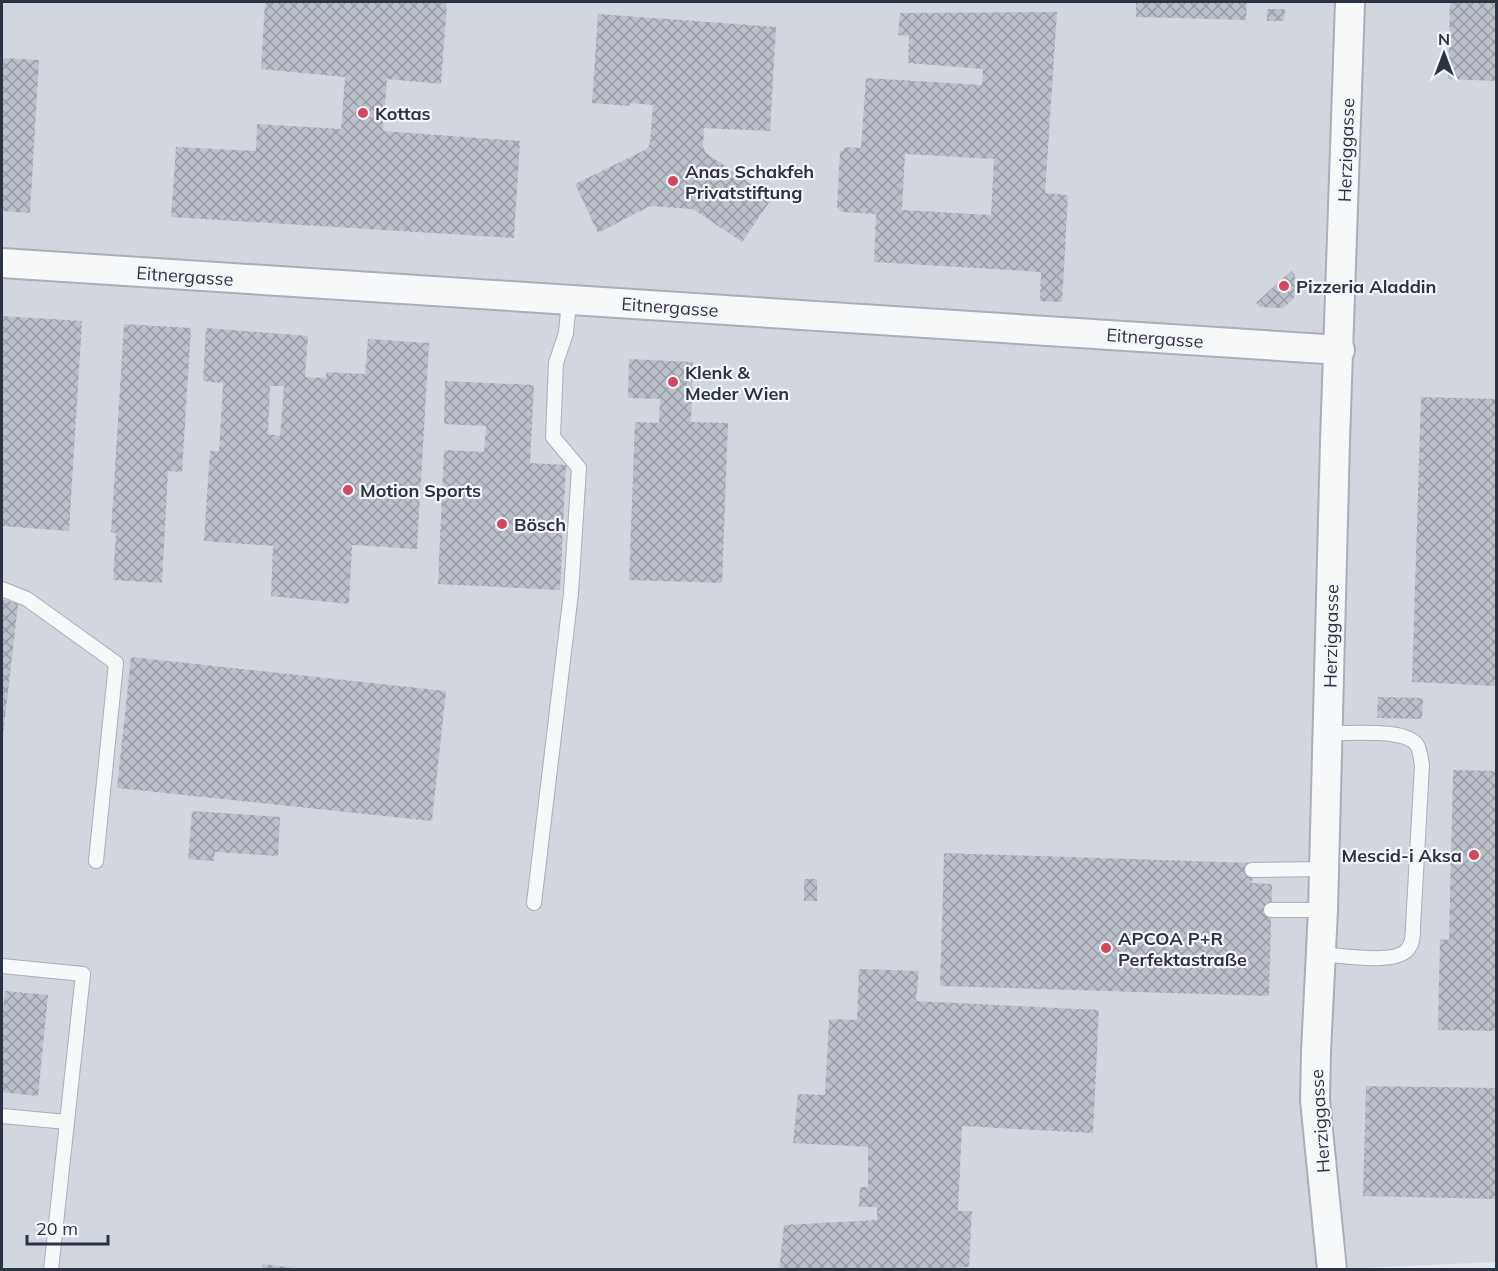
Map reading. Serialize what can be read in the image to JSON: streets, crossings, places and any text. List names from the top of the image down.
{
  "streets": {
    "street": ["Herziggasse", "Eitnergasse"]
  },
  "crossings": [
    ["Herziggasse", "Eitnergasse"]
  ],
  "places": [
    "Kottas",
    "Anas Schakfeh Privatstiftung",
    "Pizzeria Aladdin",
    "Klenk & Meder Wien",
    "Motion Sports",
    "Bösch",
    "Mescid-i Aksa",
    "APCOA P+R Perfektastraße"
  ],
  "scale_bar": "20 m",
  "north": "top"
}
